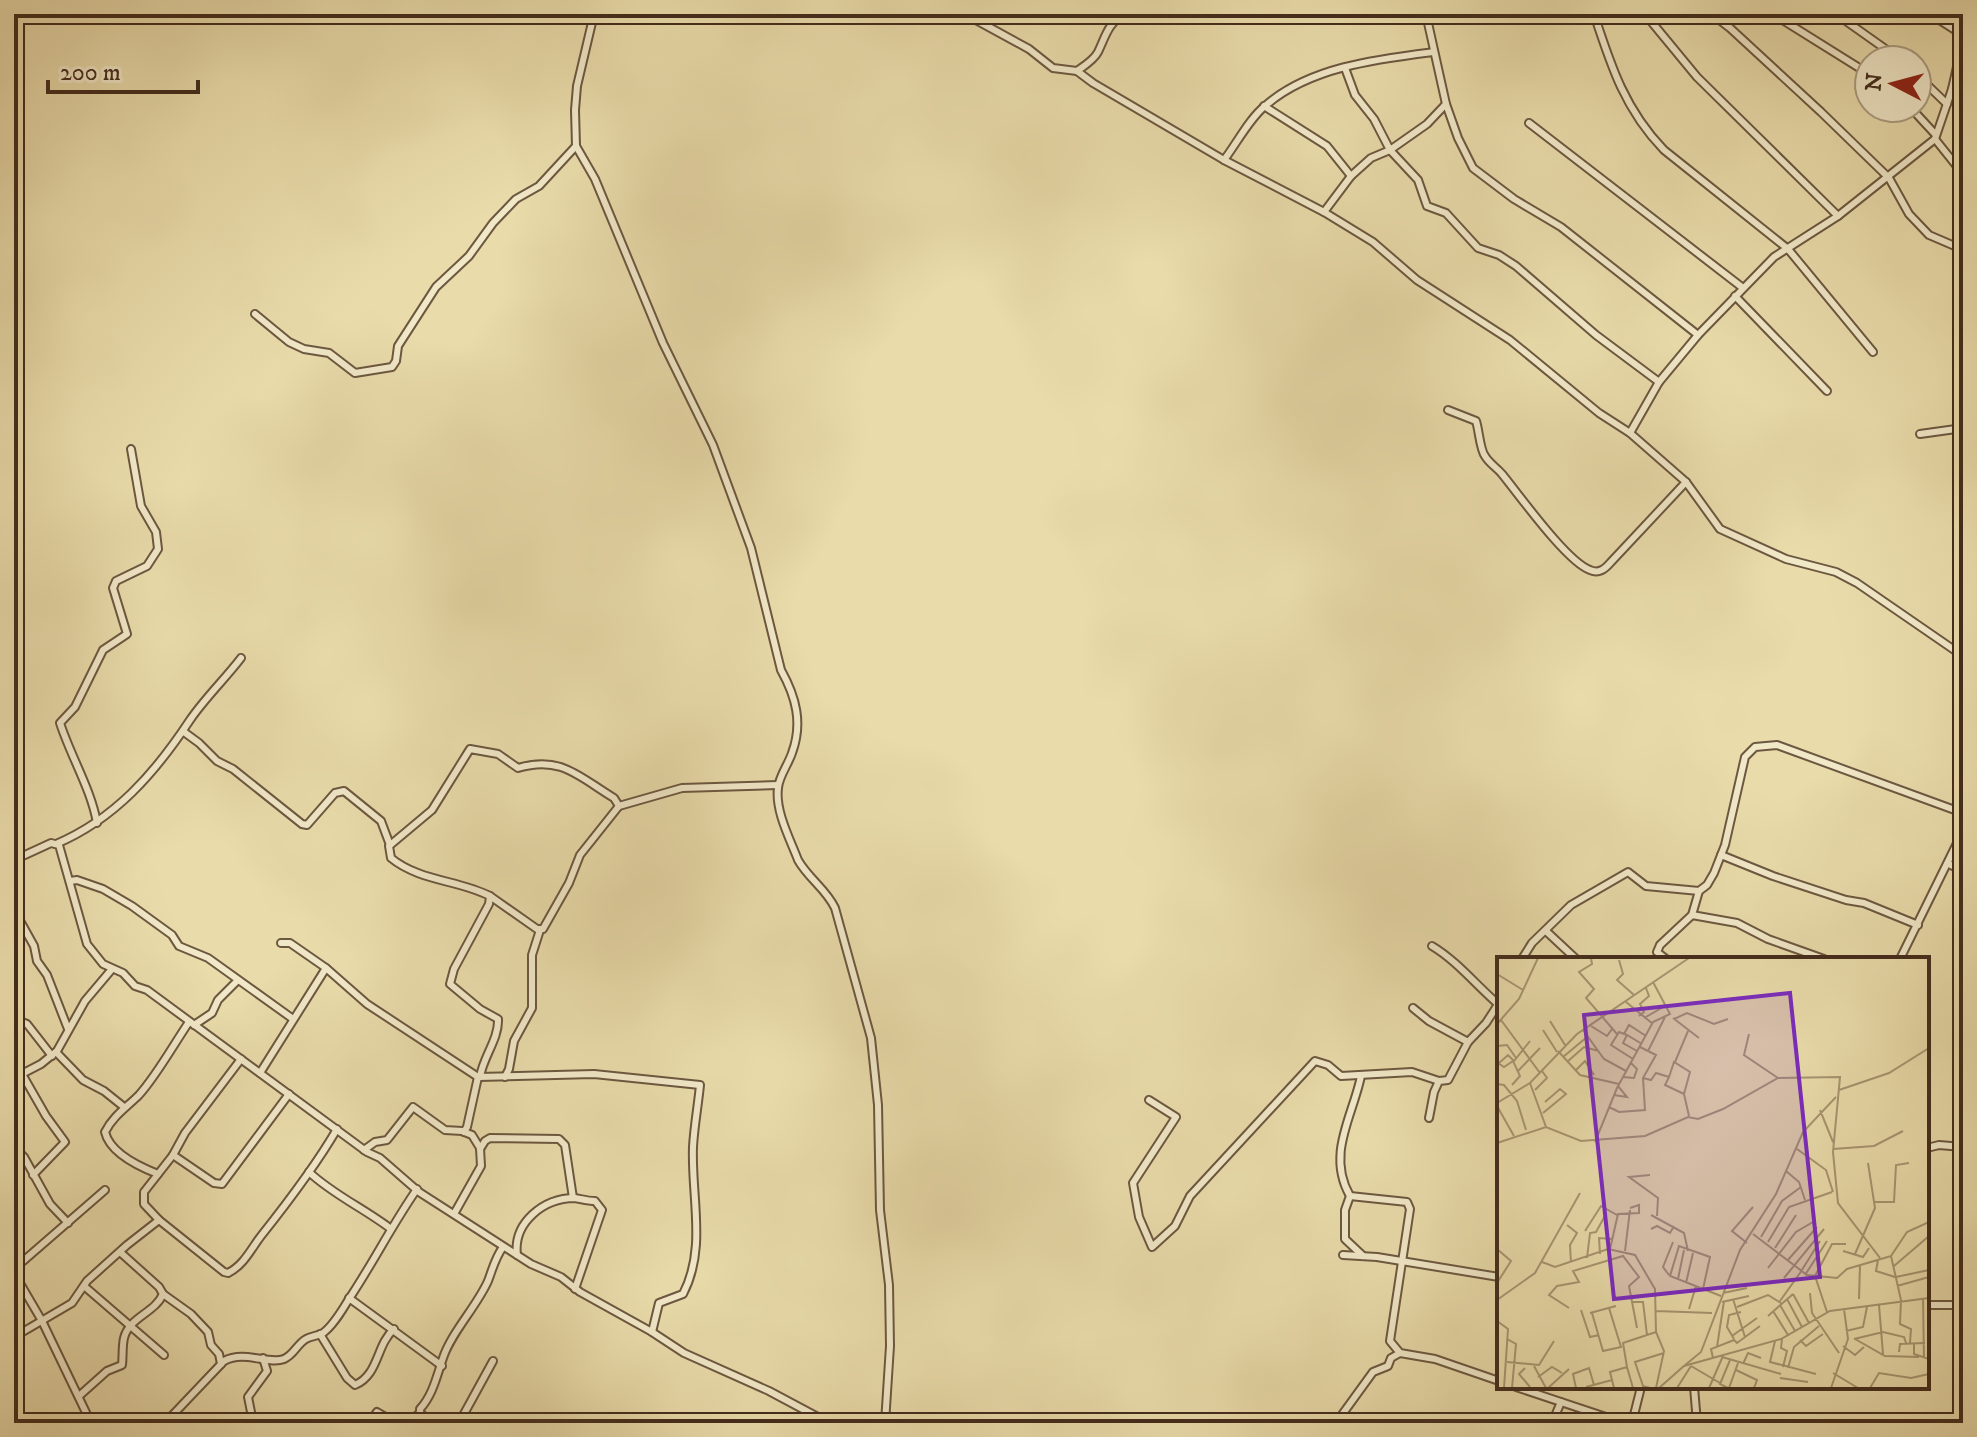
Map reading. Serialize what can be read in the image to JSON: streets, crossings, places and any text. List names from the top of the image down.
{
  "scale_bar": "200 m",
  "north": "left"
}
